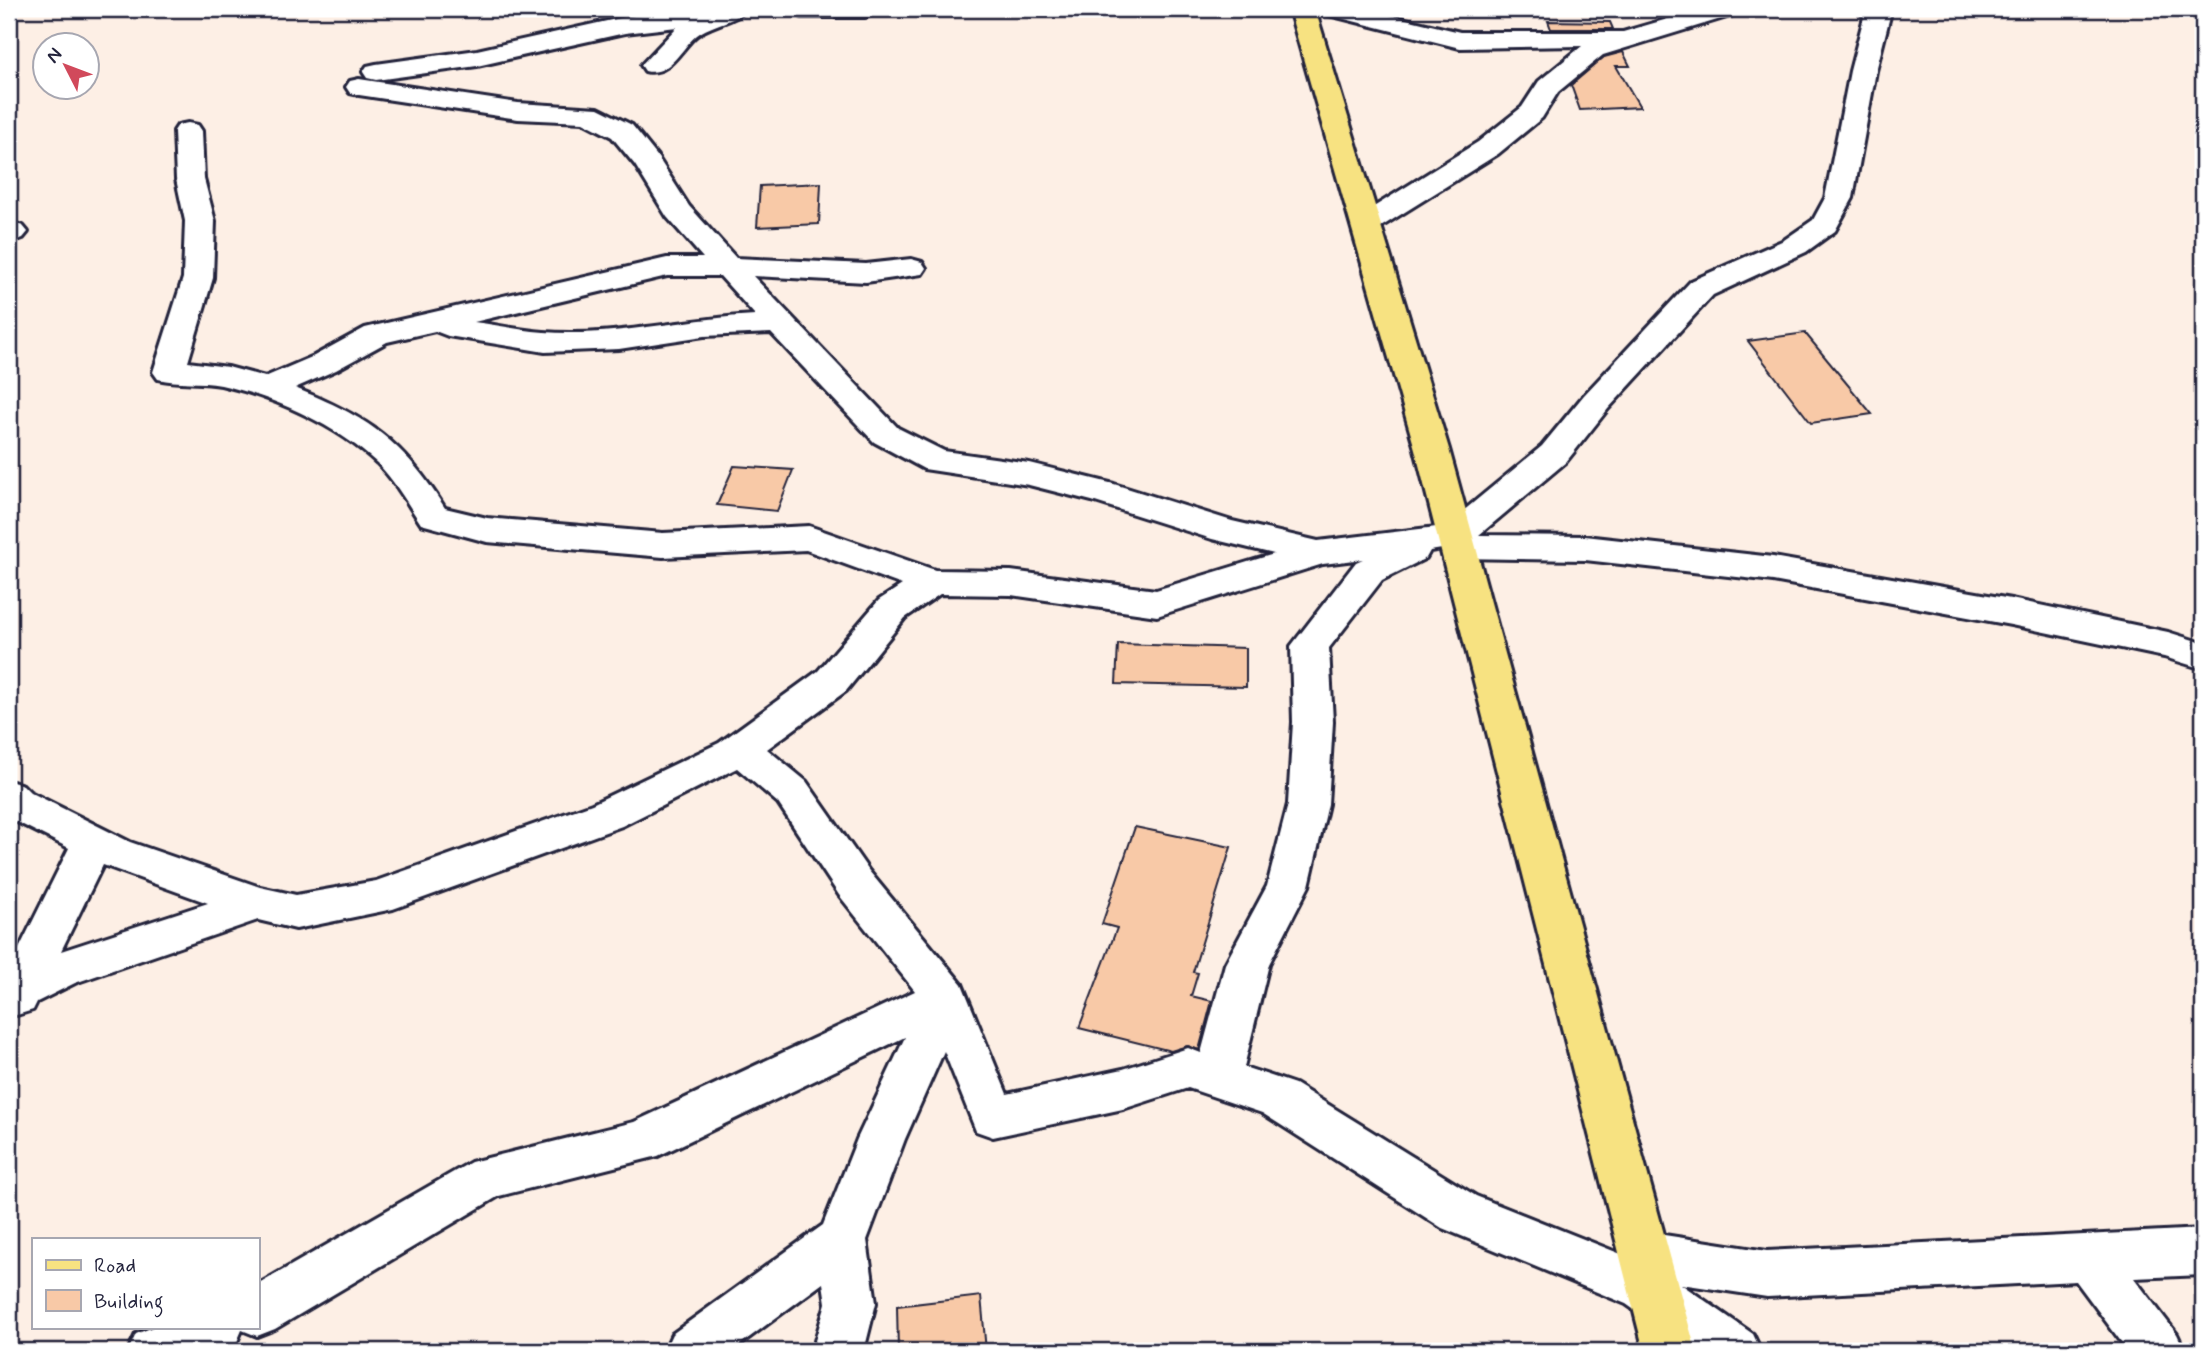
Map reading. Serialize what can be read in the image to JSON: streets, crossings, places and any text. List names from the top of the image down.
{
  "legend": ["Road", "Building"],
  "north": "top left"
}
